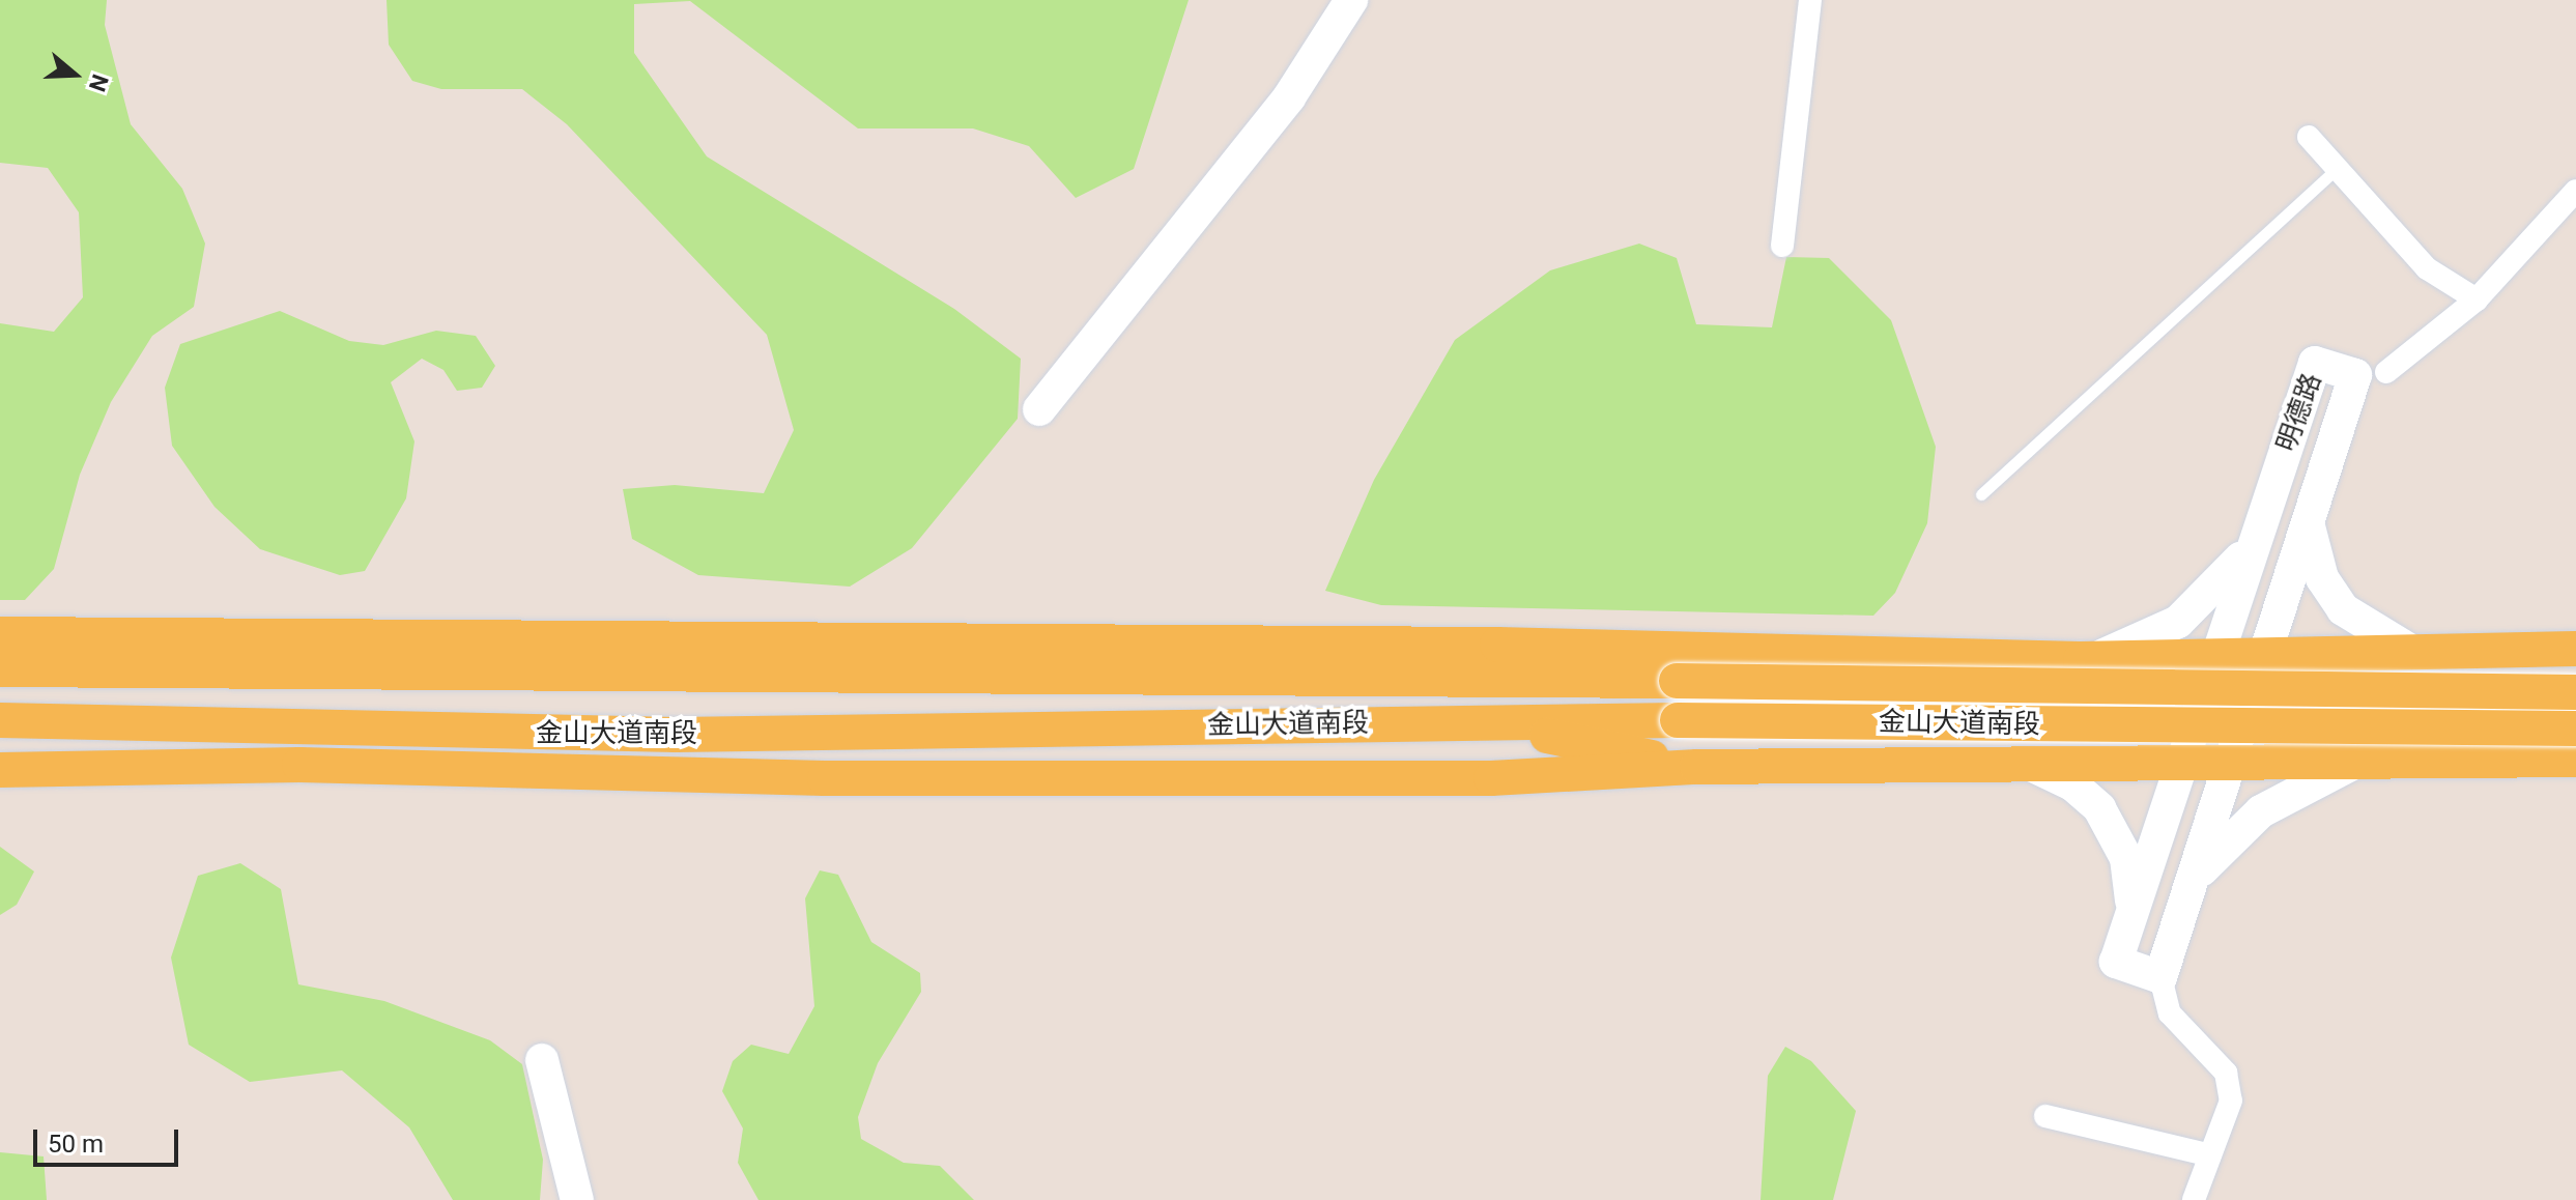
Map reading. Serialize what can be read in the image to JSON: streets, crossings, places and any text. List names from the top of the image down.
{
  "streets": {
    "main road": ["金山大道南段"],
    "street": ["明德路"]
  },
  "scale_bar": "50 m",
  "north": "right"
}
